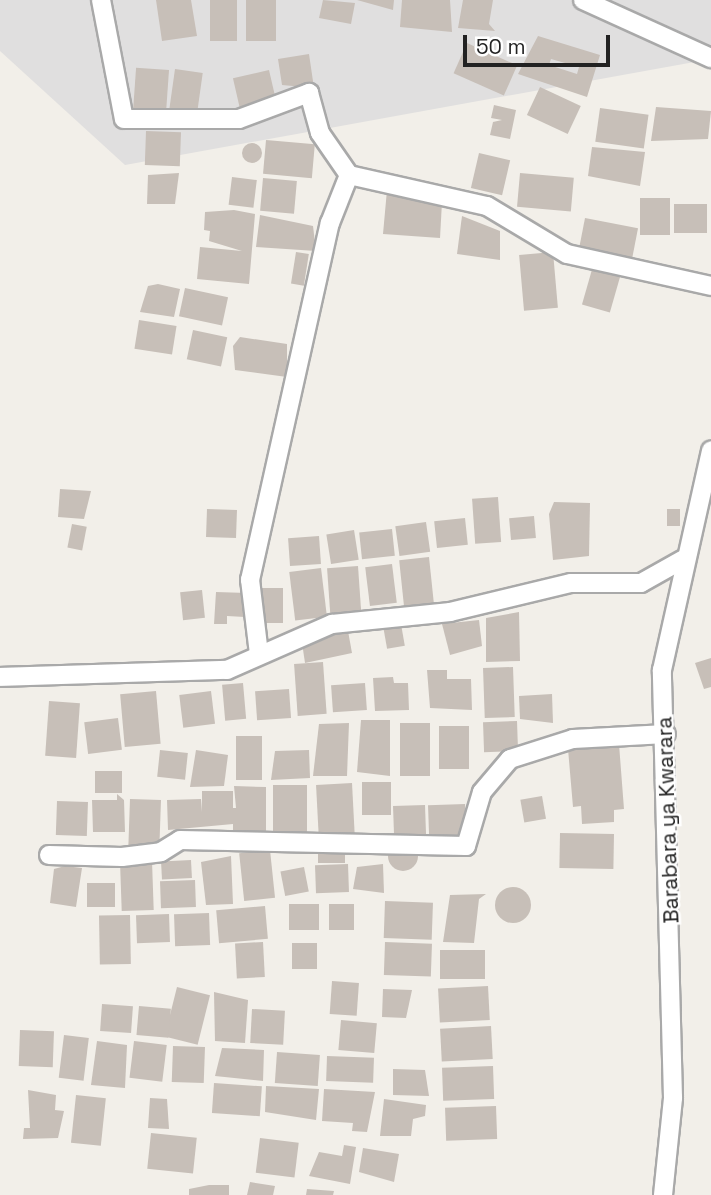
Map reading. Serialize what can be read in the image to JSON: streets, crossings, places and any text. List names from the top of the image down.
{
  "streets": {
    "street": ["Barabara ya Kwarara"]
  },
  "scale_bar": "50 m"
}
